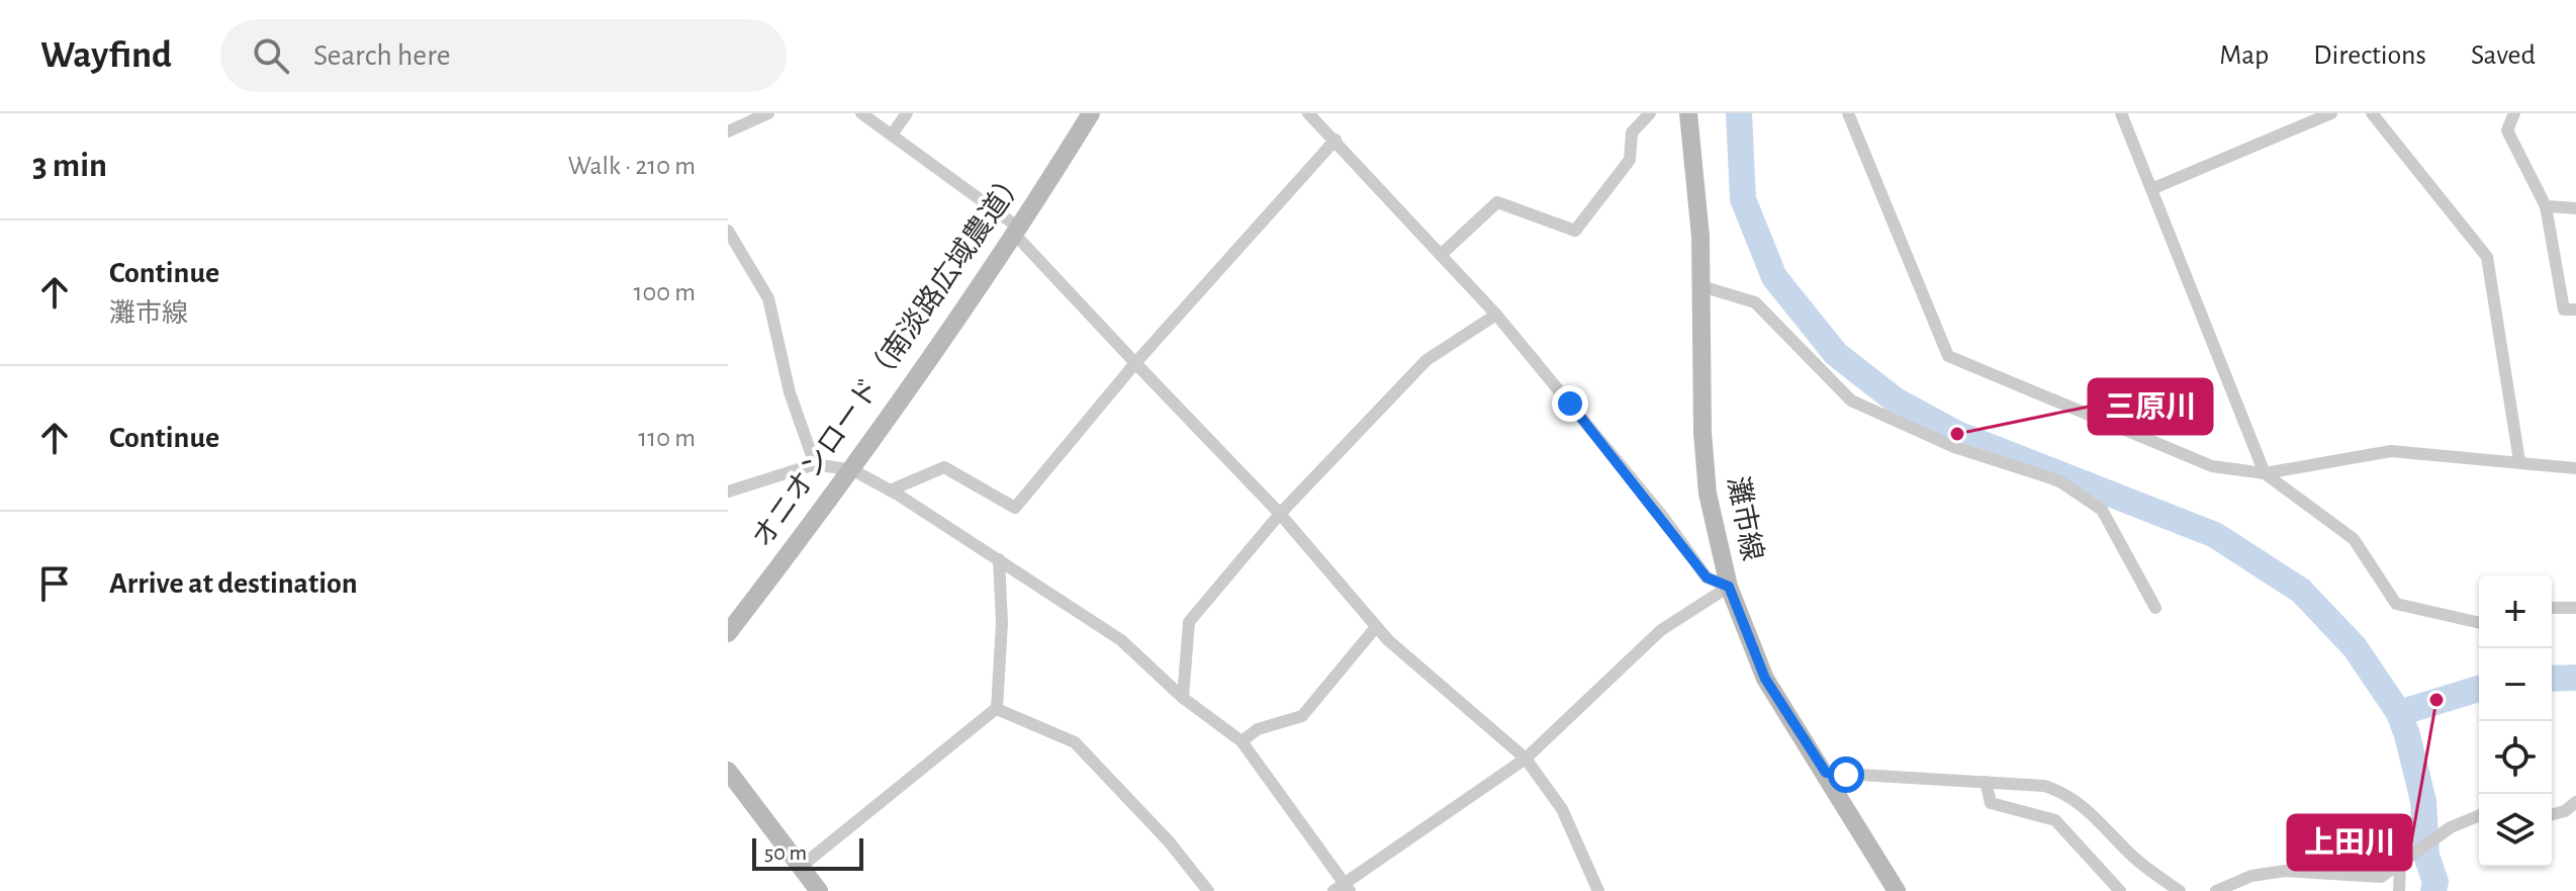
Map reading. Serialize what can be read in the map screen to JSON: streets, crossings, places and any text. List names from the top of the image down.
{
  "streets": {
    "main road": ["オニオンロード（南淡路広域農道）", "灘市線"]
  },
  "places": ["三原川", "上田川"],
  "scale_bar": "50 m",
  "page": {
    "header": "Wayfind",
    "search": "Search here",
    "nav": ["Map", "Directions", "Saved"],
    "heading": ["3 min", "Walk · 210 m"],
    "list": [
      ["Continue", "灘市線", "100 m"],
      ["Continue", "110 m"],
      "Arrive at destination"
    ],
    "map_buttons": ["+", "−"],
    "scale": "50 m"
  }
}
